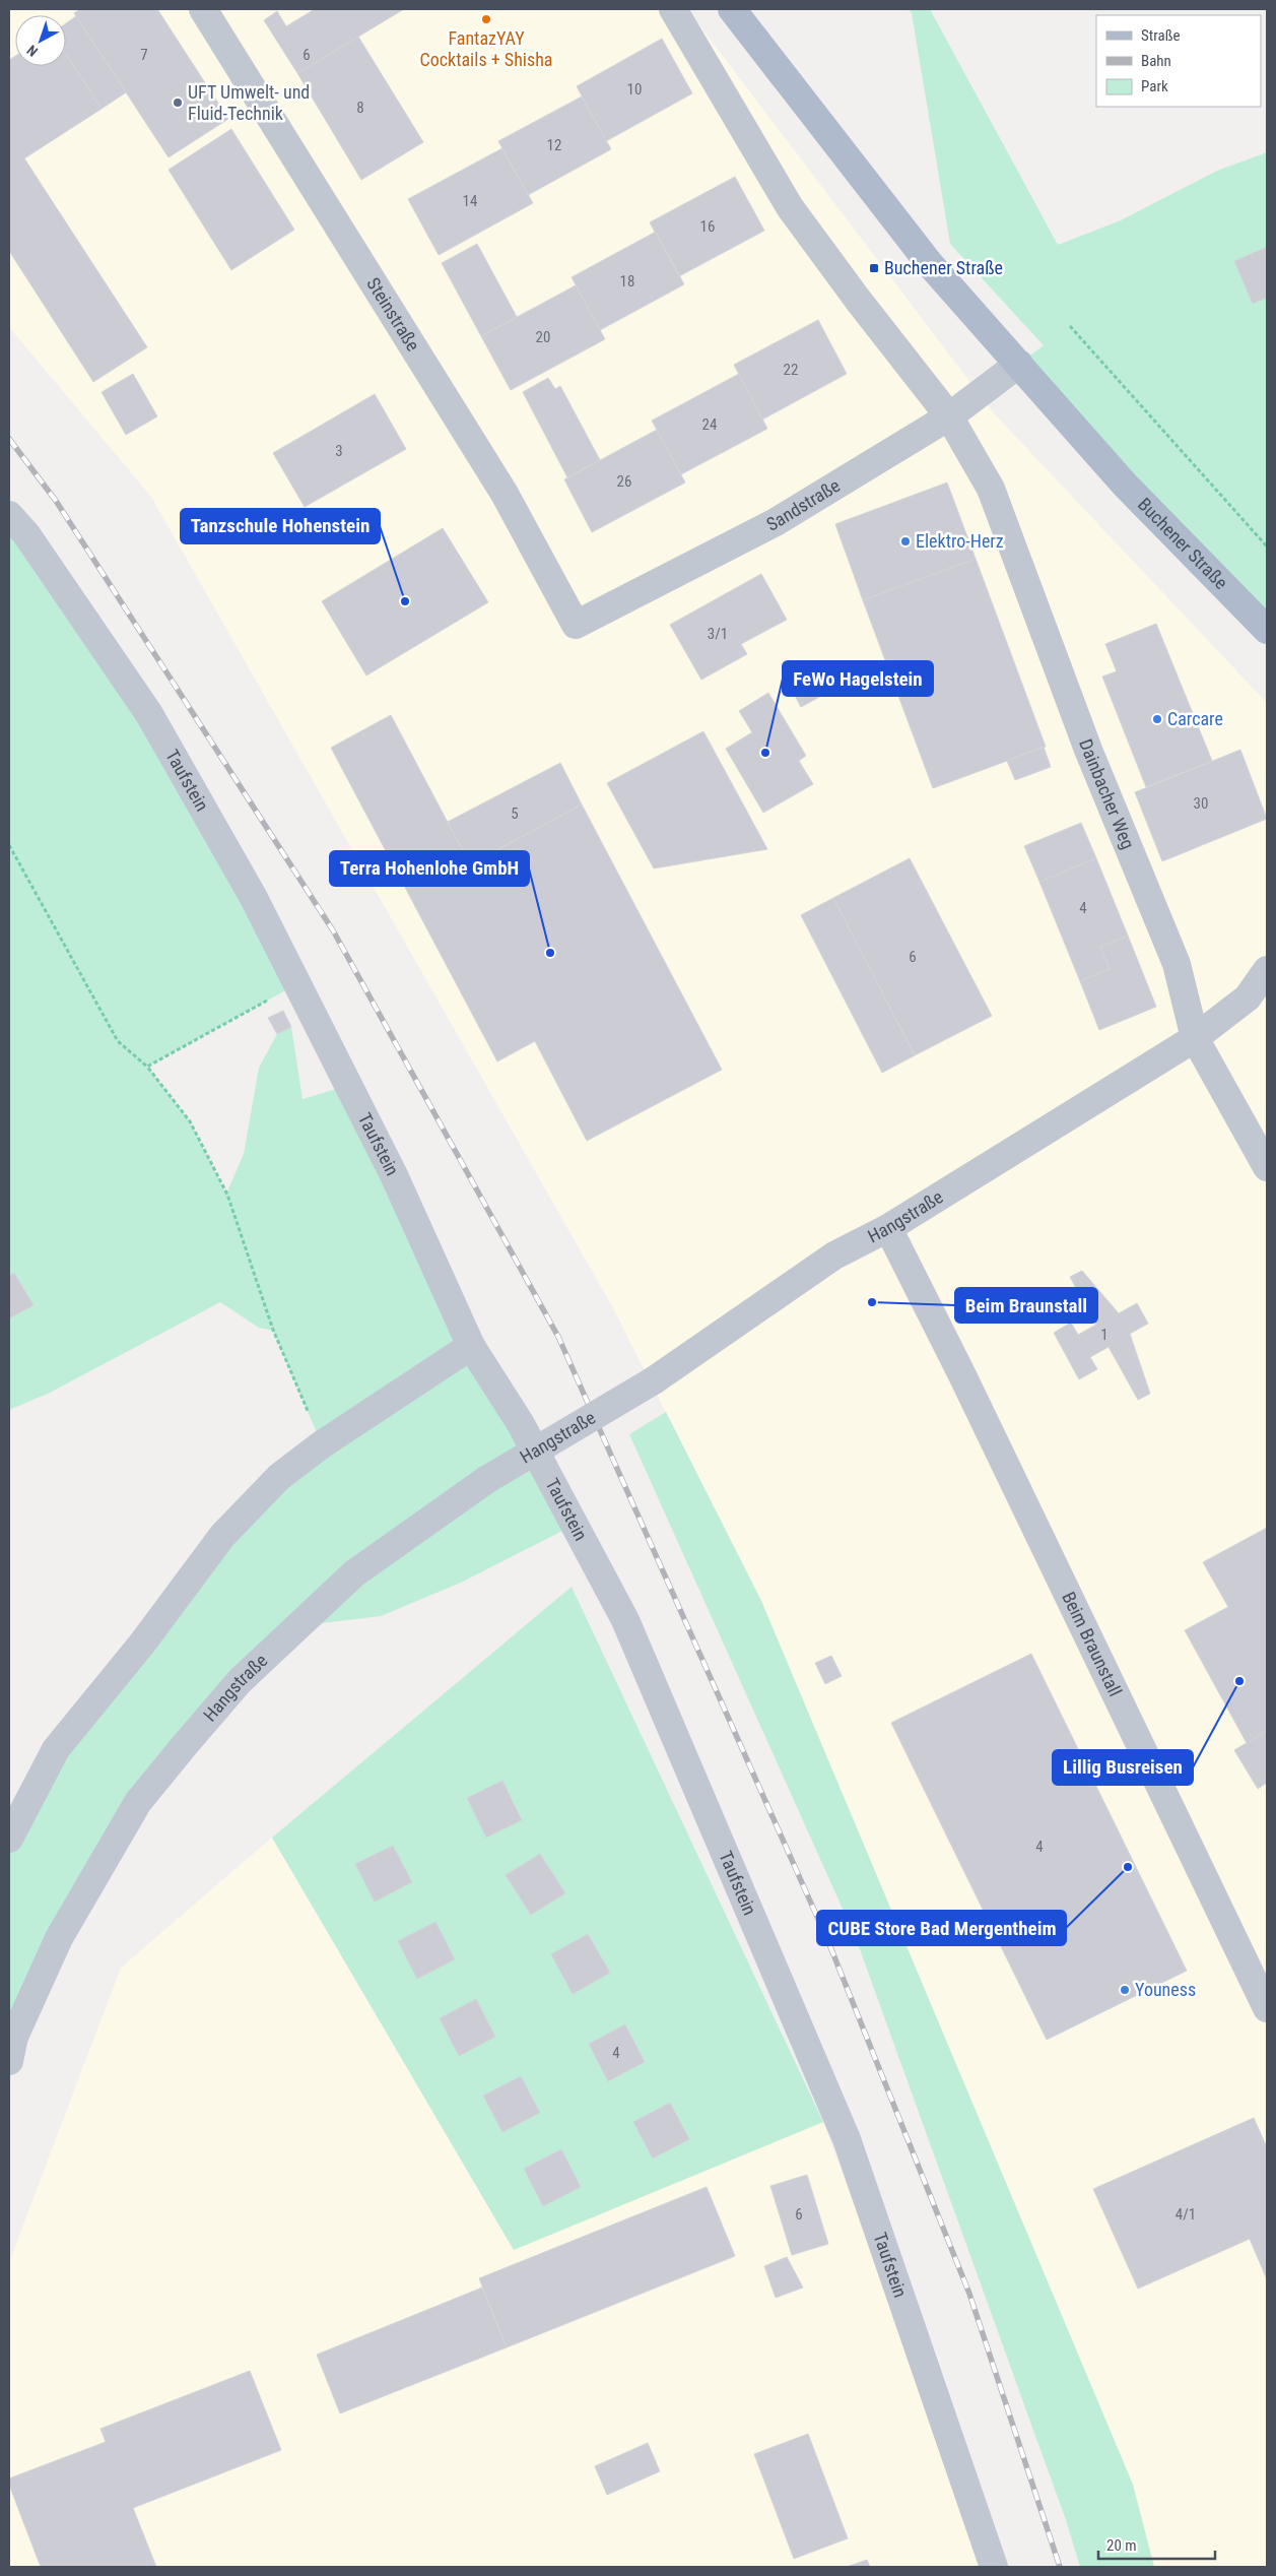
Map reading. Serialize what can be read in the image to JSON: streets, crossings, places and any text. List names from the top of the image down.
{
  "streets": {
    "main road": ["Buchener Straße"],
    "street": [
      "Steinstraße",
      "Sandstraße",
      "Taufstein",
      "Dainbacher Weg",
      "Hangstraße",
      "Beim Braunstall"
    ]
  },
  "crossings": [
    ["Steinstraße", "Sandstraße"],
    ["Sandstraße", "Buchener Straße"],
    ["Sandstraße", "Dainbacher Weg"],
    ["Dainbacher Weg", "Hangstraße"],
    ["Hangstraße", "Beim Braunstall"]
  ],
  "places": {
    "other": [
      "FantazYAY Cocktails + Shisha",
      "UFT Umwelt- und Fluid-Technik",
      "Elektro-Herz",
      "Tanzschule Hohenstein",
      "Carcare",
      "FeWo Hagelstein",
      "Terra Hohenlohe GmbH",
      "Beim Braunstall",
      "Lillig Busreisen",
      "CUBE Store Bad Mergentheim",
      "Youness"
    ],
    "transit": ["Buchener Straße"]
  },
  "house_numbers": [
    "7",
    "6",
    "10",
    "8",
    "12",
    "14",
    "16",
    "18",
    "20",
    "22",
    "24",
    "3",
    "26",
    "3/1",
    "30",
    "5",
    "4",
    "6",
    "1",
    "4",
    "4",
    "6",
    "4/1"
  ],
  "legend": ["Straße", "Bahn", "Park"],
  "scale_bar": "20 m",
  "north": "bottom left"
}
